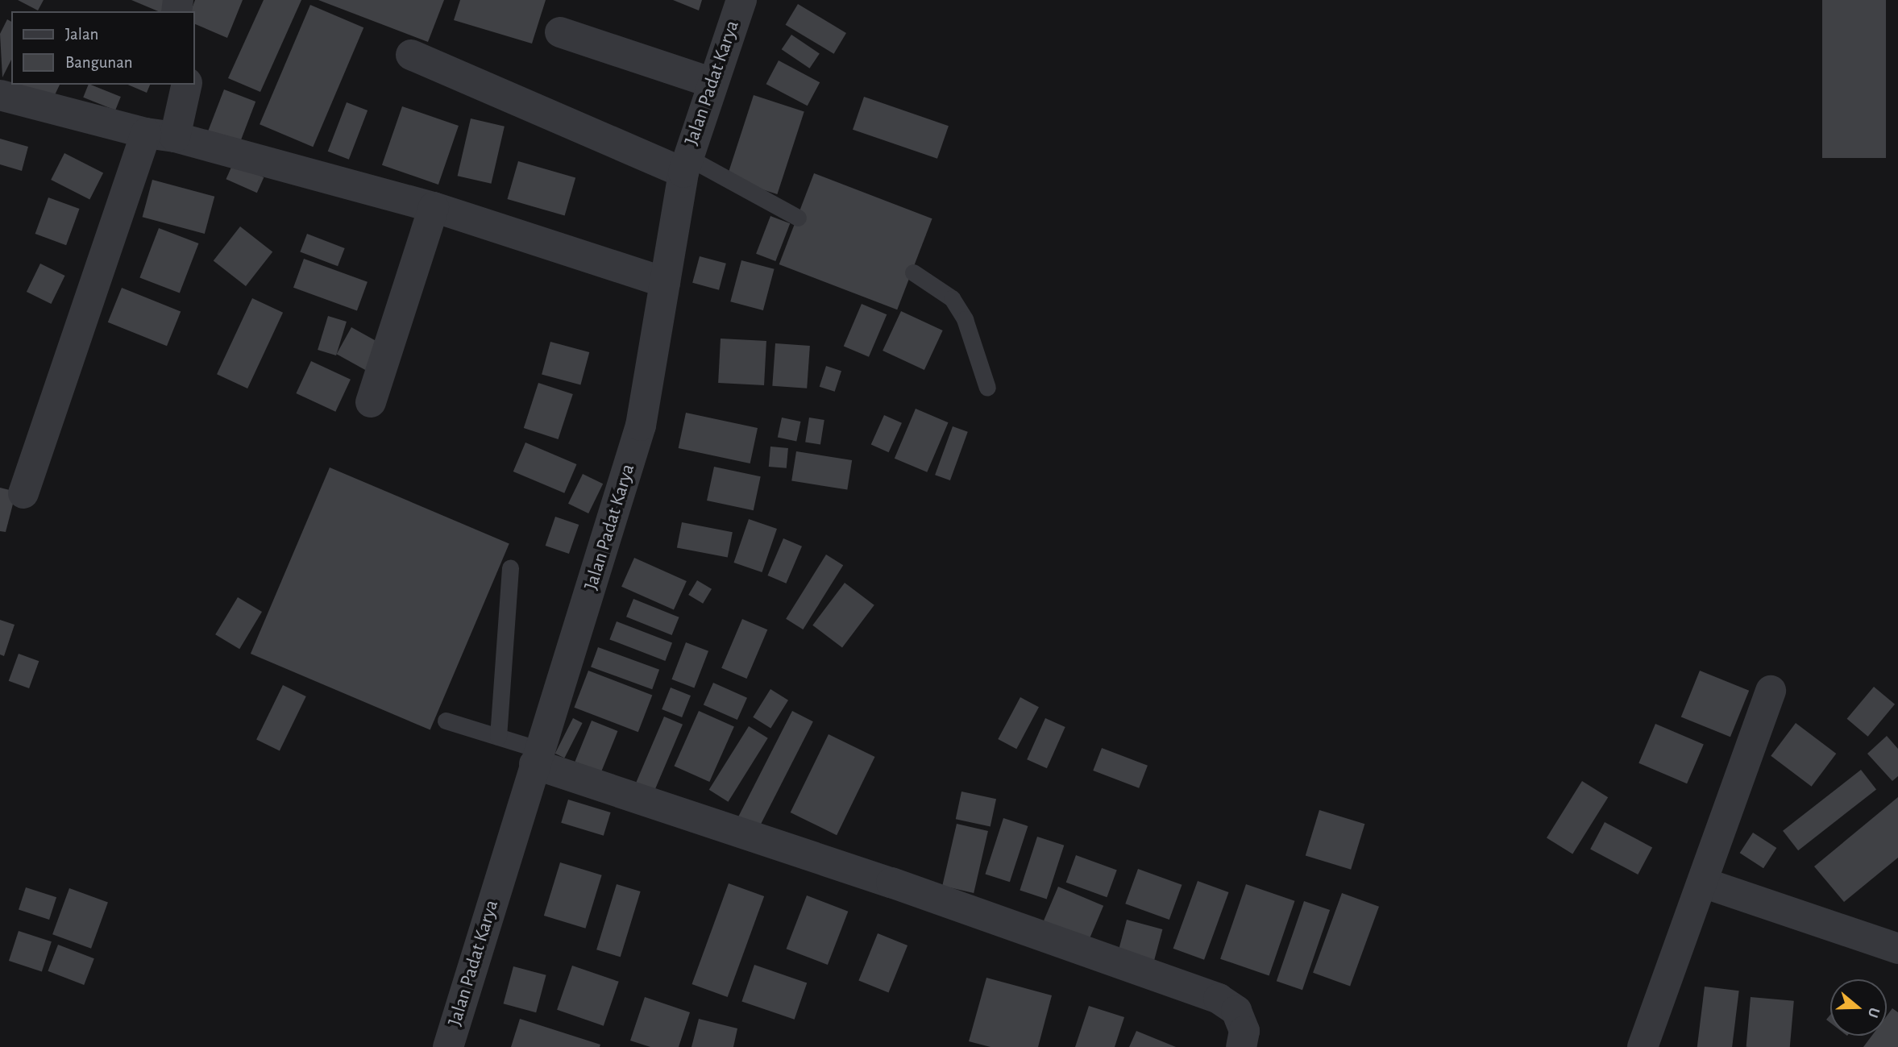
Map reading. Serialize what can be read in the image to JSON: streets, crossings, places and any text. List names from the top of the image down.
{
  "streets": {
    "street": ["Jalan Padat Karya"]
  },
  "legend": ["Jalan", "Bangunan"],
  "north": "right"
}
